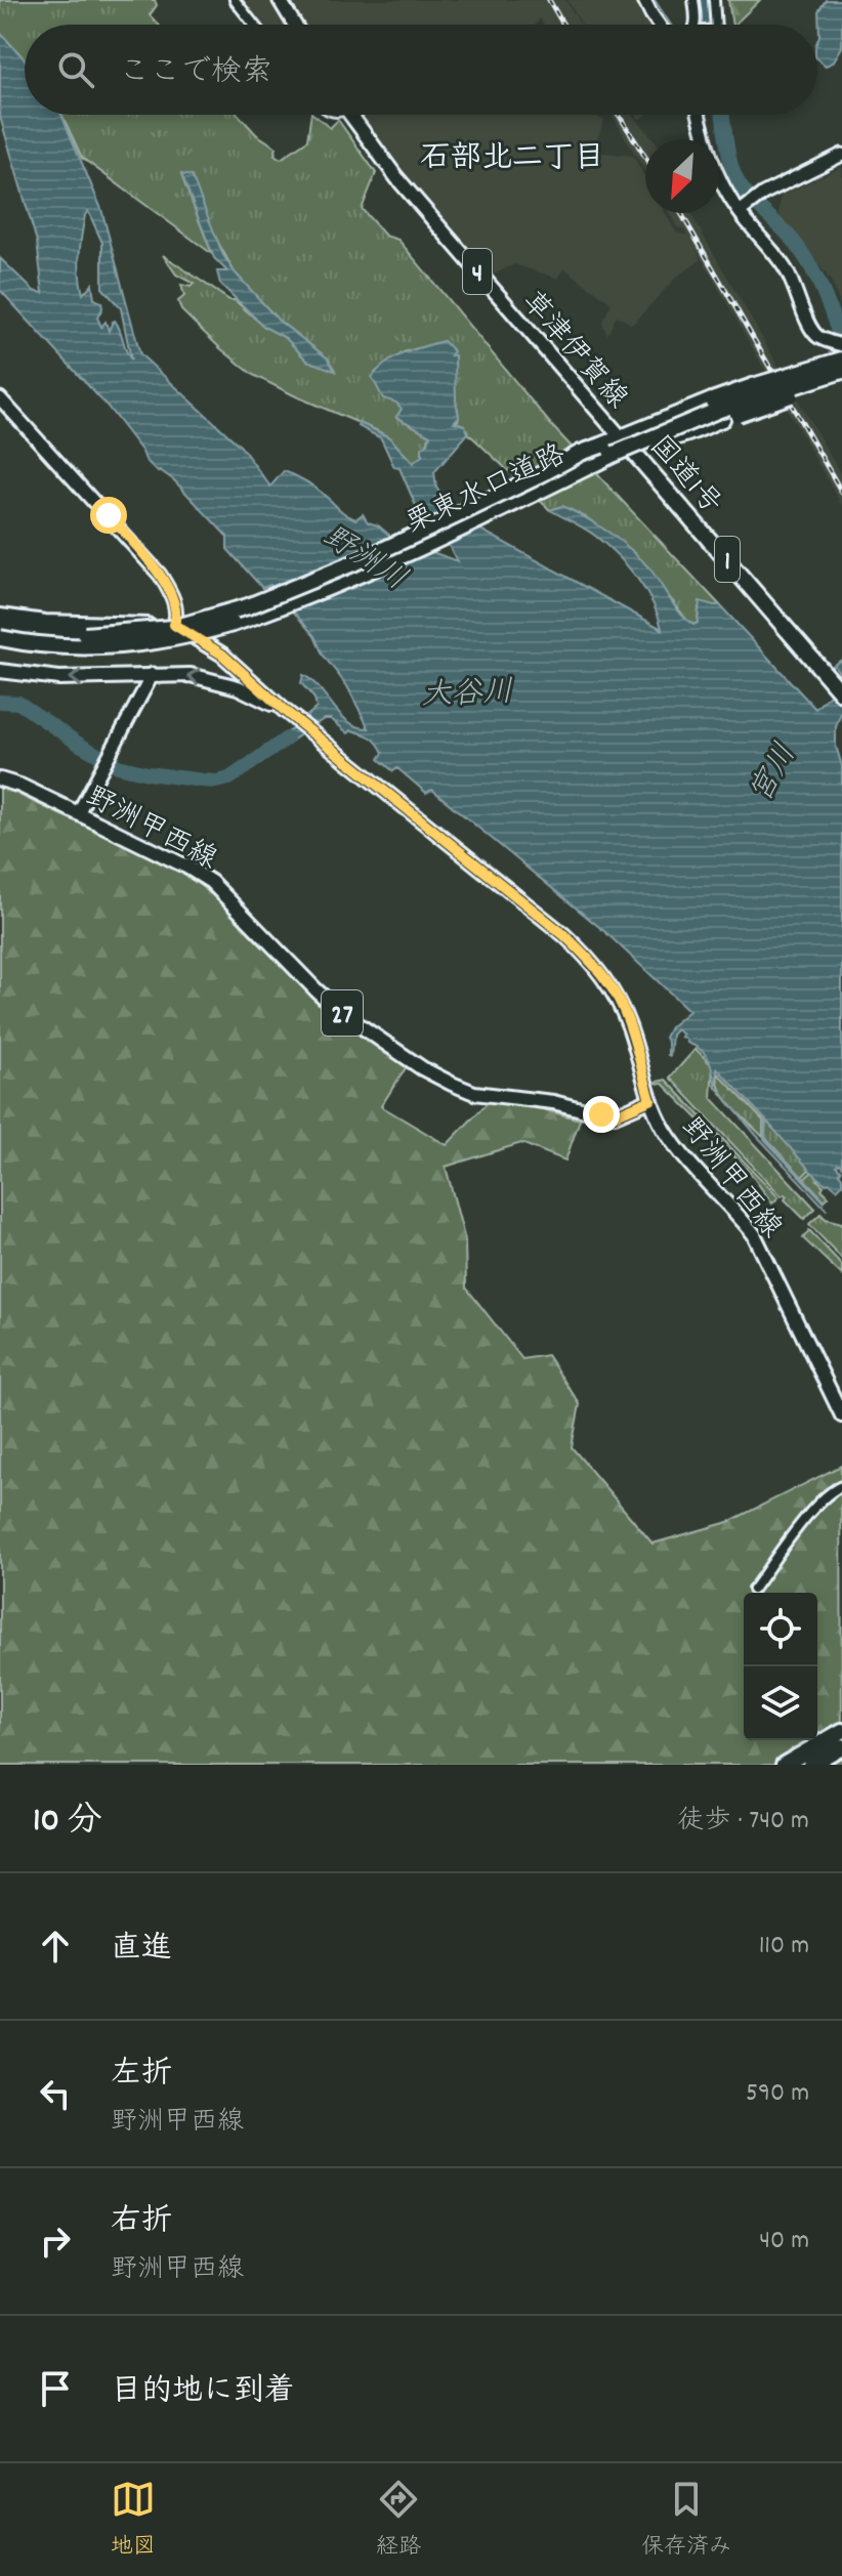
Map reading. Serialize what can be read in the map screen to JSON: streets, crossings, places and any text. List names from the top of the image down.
{
  "streets": {
    "highway": ["国道1号", "栗東水口道路", "1"],
    "main road": [
      "4",
      "草津伊賀線",
      "野洲甲西線",
      "27"
    ]
  },
  "crossings": [
    ["草津伊賀線", "国道1号"],
    ["草津伊賀線", "栗東水口道路"],
    ["国道1号", "栗東水口道路"]
  ],
  "districts": ["石部北二丁目"],
  "water": ["野洲川", "大谷川", "宮川"],
  "north": "bottom left",
  "page": {
    "search": "ここで検索",
    "heading": ["10 分", "徒歩 · 740 m"],
    "list": [
      ["直進", "110 m"],
      ["左折", "野洲甲西線", "590 m"],
      ["右折", "野洲甲西線", "40 m"],
      "目的地に到着"
    ],
    "nav": ["地図", "経路", "保存済み"]
  }
}
